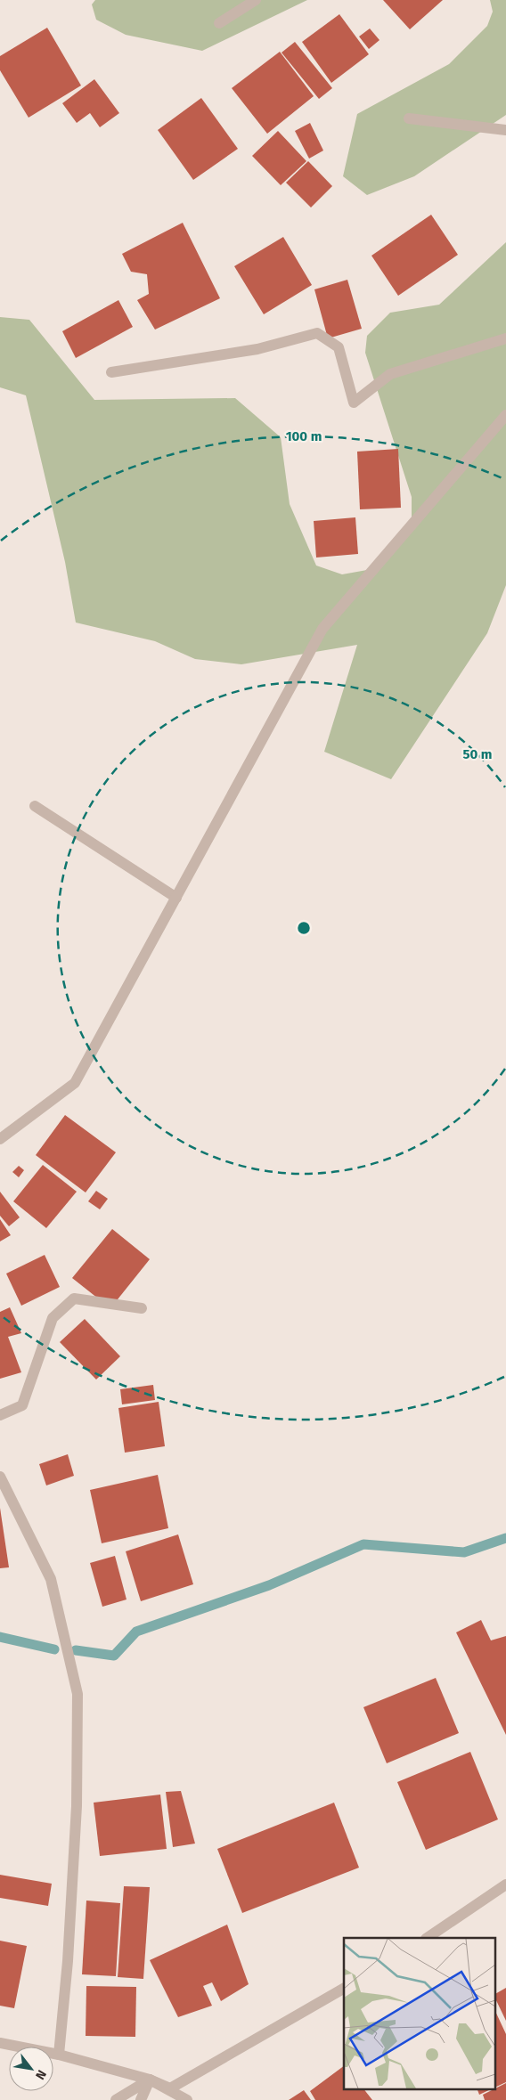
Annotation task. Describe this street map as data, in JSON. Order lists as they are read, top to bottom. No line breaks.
{"north":"bottom right","rings":["100 m","50 m"]}
